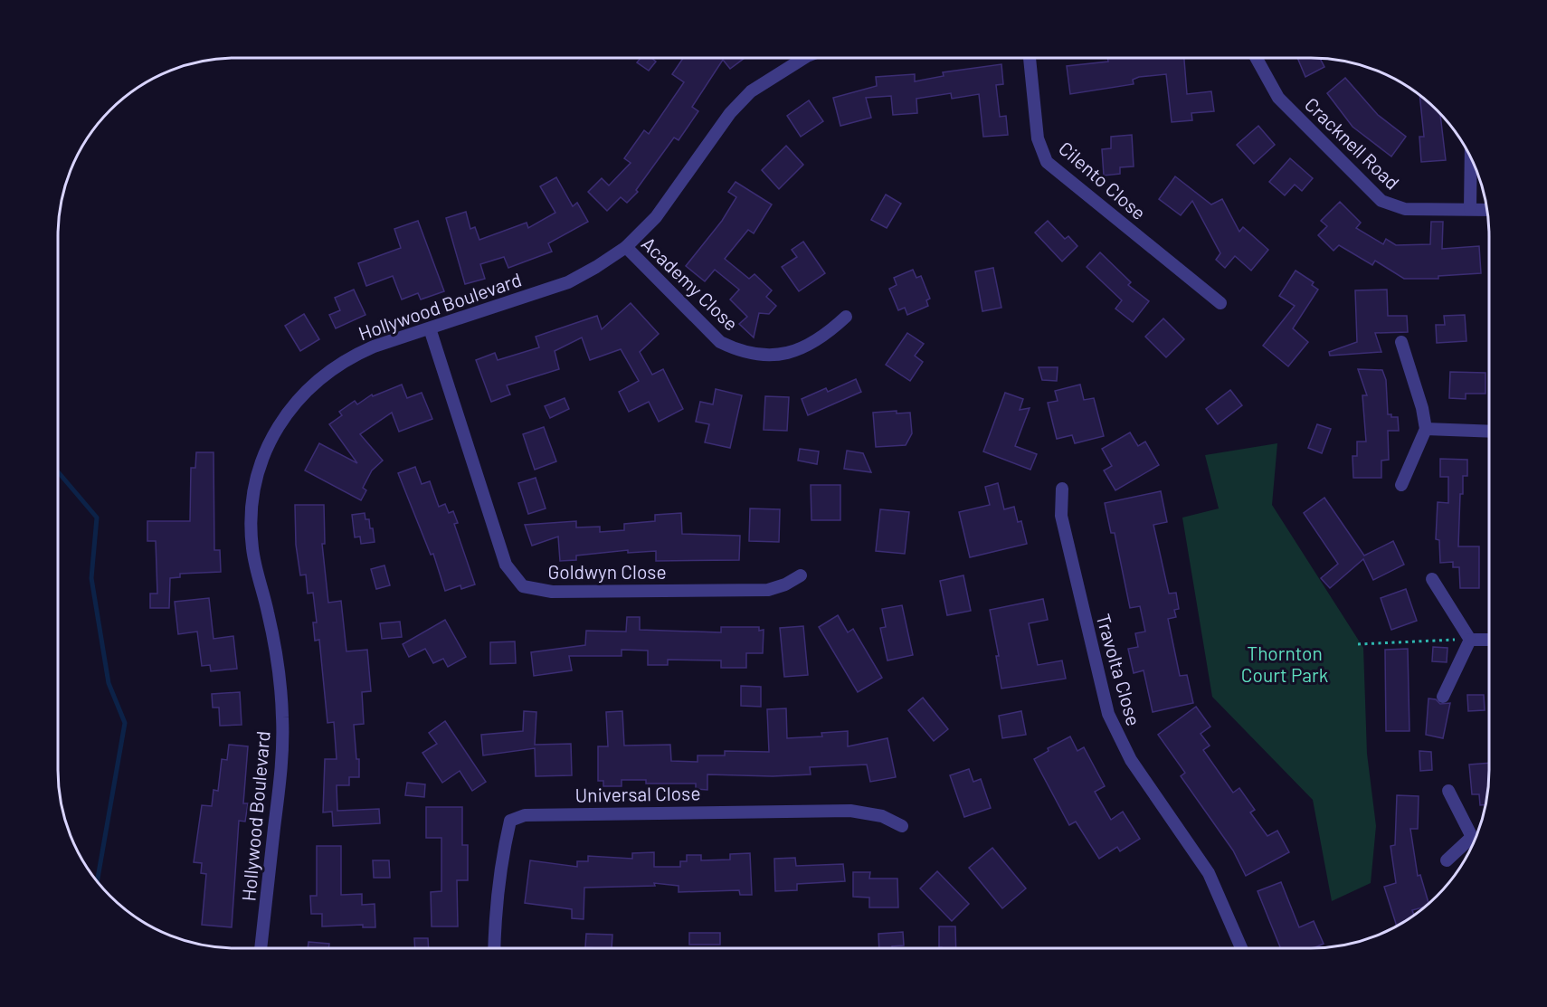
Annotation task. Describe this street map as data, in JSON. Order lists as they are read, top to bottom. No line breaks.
{"streets":{"street":["Cracknell Road","Cilento Close","Academy Close","Hollywood Boulevard","Goldwyn Close","Travolta Close","Universal Close"]},"crossings":[["Academy Close","Hollywood Boulevard"],["Hollywood Boulevard","Goldwyn Close"]],"parks":["Thornton Court Park"]}
